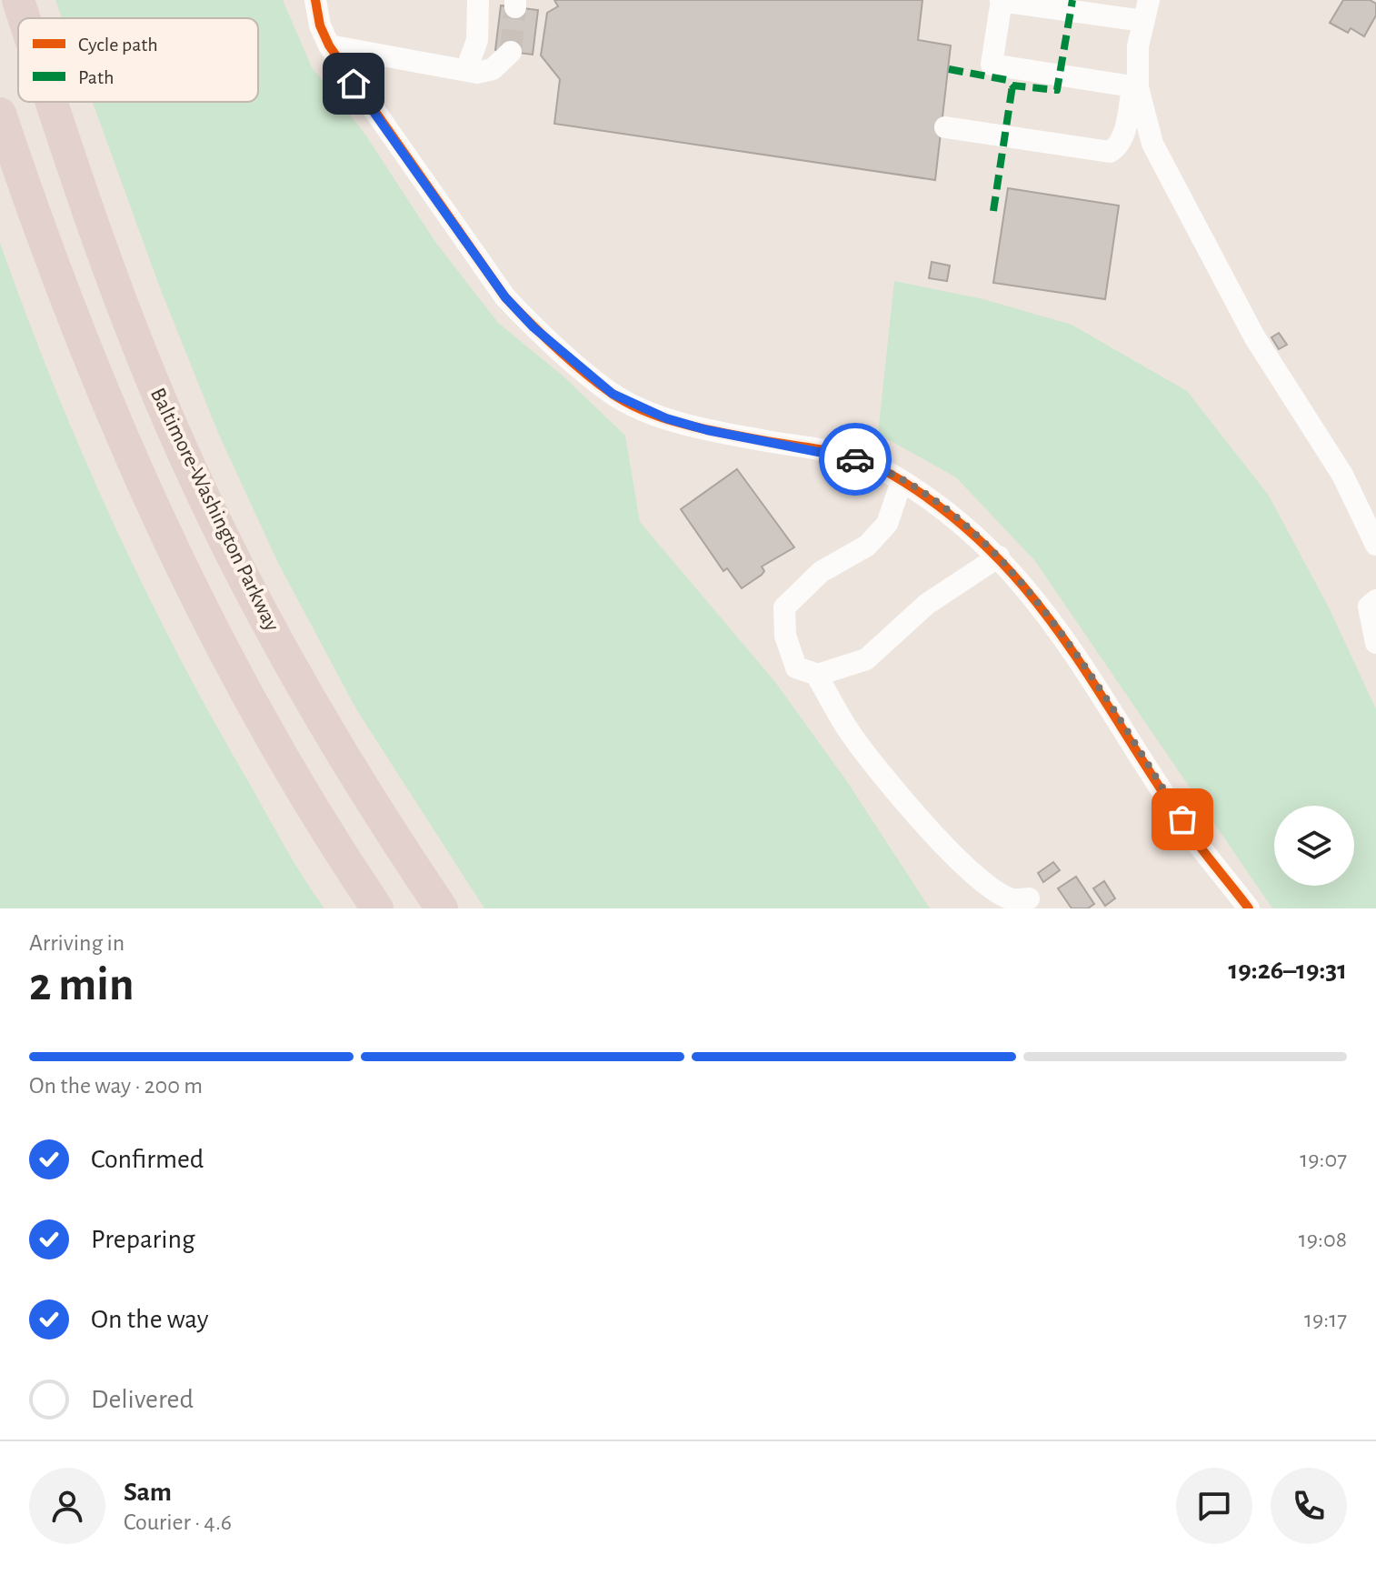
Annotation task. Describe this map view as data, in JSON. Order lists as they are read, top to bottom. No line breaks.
{"streets":{"highway":["Baltimore-Washington Parkway"]},"legend":["Cycle path","Path"],"page":{"heading":["2 min","Arriving in","19:26–19:31"],"panel":["Sam","Courier · 4.6"],"bar":"On the way · 200 m","list":[["Confirmed","19:07"],["Preparing","19:08"],["On the way","19:17"],"Delivered"]}}
